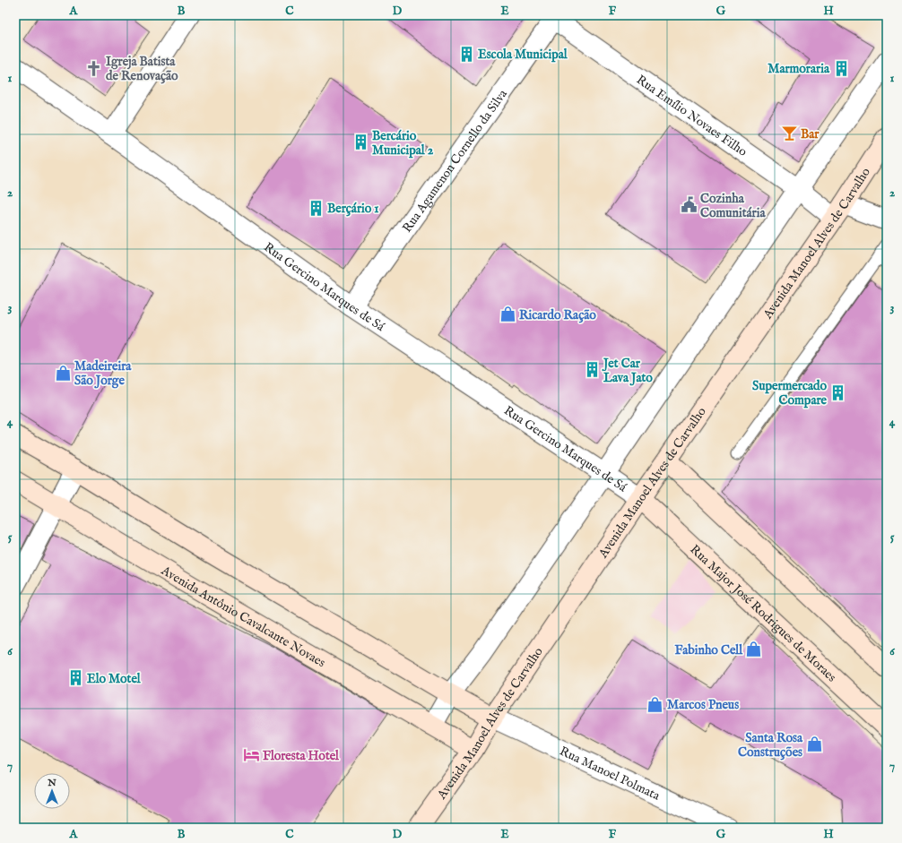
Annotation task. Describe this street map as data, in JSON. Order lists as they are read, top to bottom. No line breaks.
{"streets":{"street":["Rua Emílio Novaes Filho","Rua Agamenon Cornello da Silva","Avenida Manoel Alves de Carvalho","Rua Gercino Marques de Sá","Rua Major José Rodrigues de Moraes","Avenida Antônio Cavalcante Novaes","Rua Manoel Polmata"]},"crossings":[["Rua Emílio Novaes Filho","Rua Agamenon Cornello da Silva"],["Rua Emílio Novaes Filho","Avenida Manoel Alves de Carvalho"],["Rua Agamenon Cornello da Silva","Rua Gercino Marques de Sá"],["Avenida Manoel Alves de Carvalho","Rua Gercino Marques de Sá"],["Avenida Manoel Alves de Carvalho","Rua Major José Rodrigues de Moraes"],["Avenida Manoel Alves de Carvalho","Avenida Antônio Cavalcante Novaes"],["Avenida Manoel Alves de Carvalho","Rua Manoel Polmata"],["Rua Gercino Marques de Sá","Rua Major José Rodrigues de Moraes"]],"places":{"building":["Escola Municipal","Marmoraria","Bercário Municipal 2","Berçário 1","Jet Car Lava Jato","Supermercado Compare","Elo Motel"],"church":["Igreja Batista de Renovação"],"bar":["Bar"],"public building":["Cozinha Comunitária"],"shop":["Ricardo Ração","Madeireira São Jorge","Fabinho Cell","Marcos Pneus","Santa Rosa Construções"],"hotel":["Floresta Hotel"]},"north":"top","grid":{"columns":["A","B","C","D","E","F","G","H"],"rows":["1","2","3","4","5","6","7"]}}
